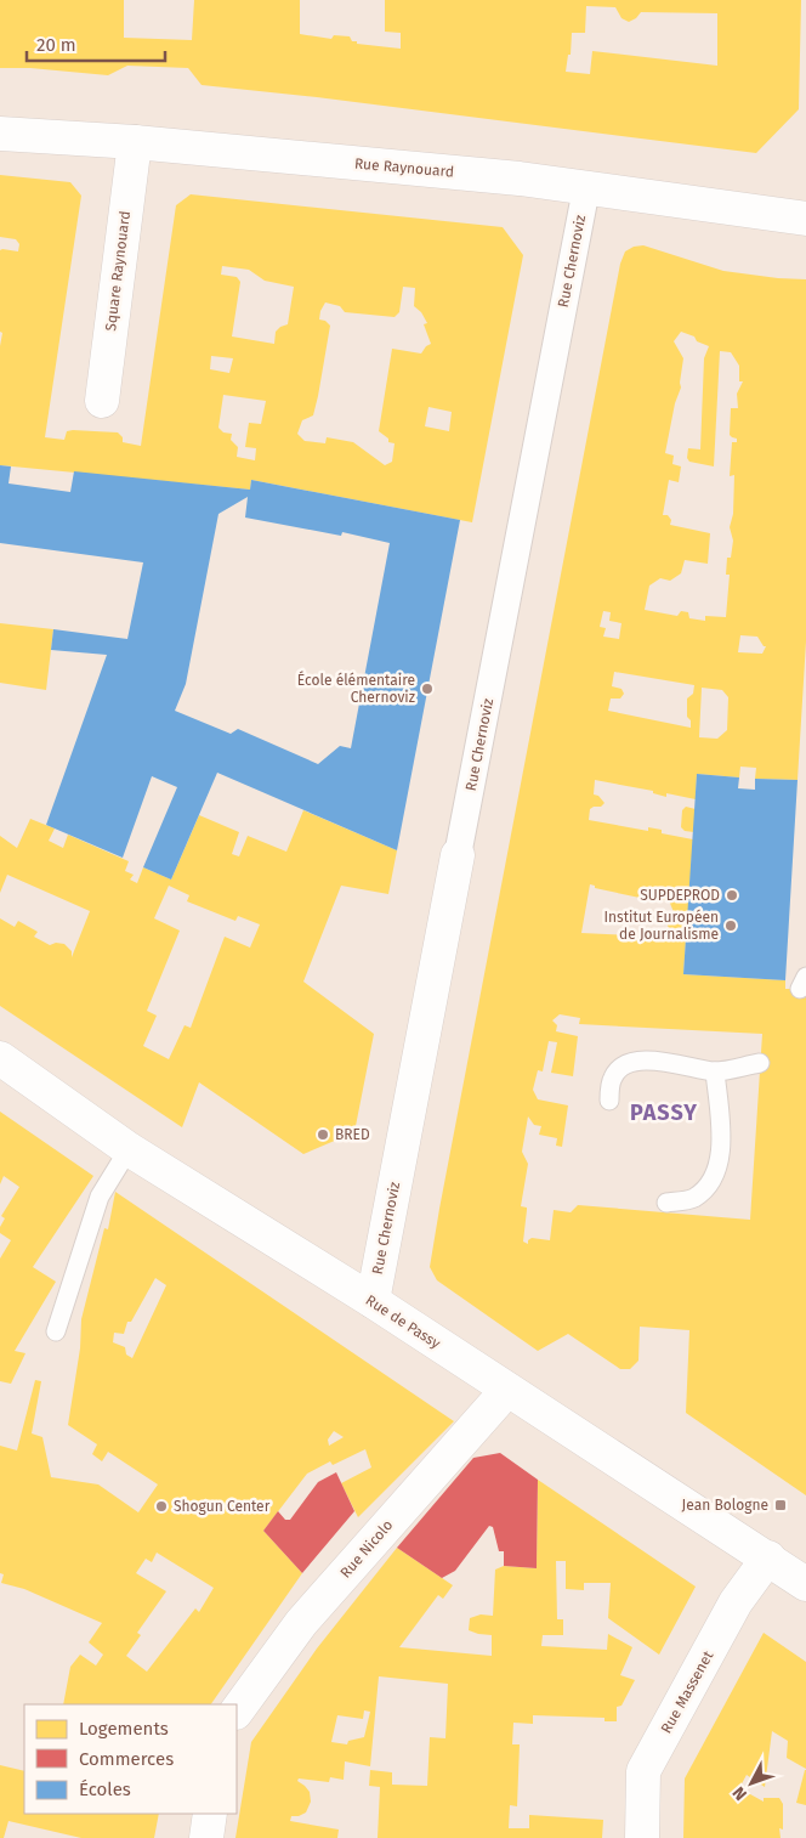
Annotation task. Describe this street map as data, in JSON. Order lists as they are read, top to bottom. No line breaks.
{"streets":{"street":["Rue Raynouard","Rue Chernoviz","Square Raynouard","Rue de Passy","Rue Nicolo","Rue Massenet"]},"crossings":[["Rue Raynouard","Rue Chernoviz"],["Rue Raynouard","Square Raynouard"],["Rue Chernoviz","Rue de Passy"],["Rue de Passy","Rue Nicolo"],["Rue de Passy","Rue Massenet"]],"districts":["PASSY"],"places":{"other":["École élémentaire Chernoviz","SUPDEPROD","Institut Européen de Journalisme","BRED","Shogun Center"],"transit":["Jean Bologne"]},"legend":["Logements","Commerces","Écoles"],"scale_bar":"20 m","north":"bottom left"}
